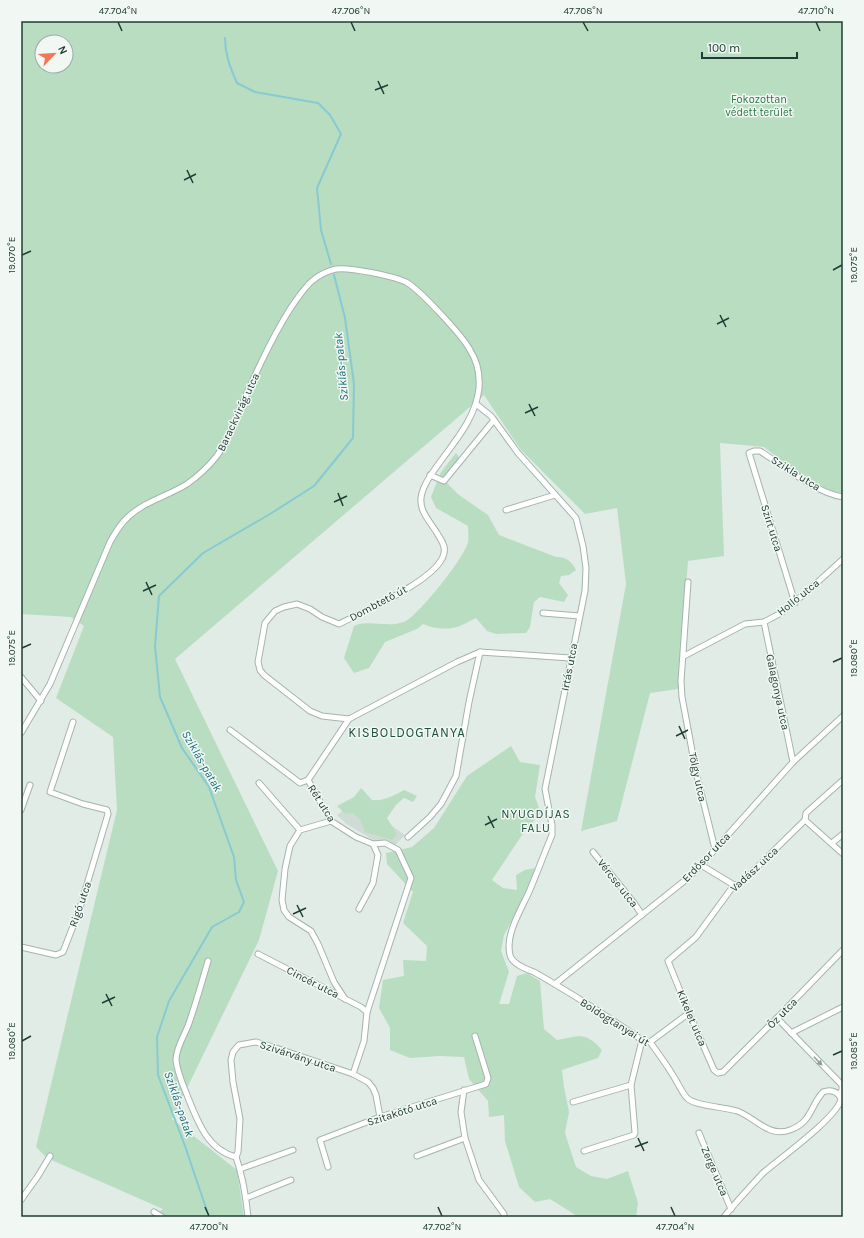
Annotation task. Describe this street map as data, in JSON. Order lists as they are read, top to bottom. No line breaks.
{"streets":{"street":["Barackvirág utca","Szikla utca","Szirt utca","Holló utca","Dombtető út","Irtás utca","Galagonya utca","Tölgy utca","Rét utca","Erdősor utca","Vadász utca","Vércse utca","Rigó utca","Cincér utca","Őz utca","Kikelet utca","Boldogtanyai út","Szivárvány utca","Szitakötő utca","Zerge utca"]},"crossings":[["Barackvirág utca","Dombtető út"],["Barackvirág utca","Irtás utca"],["Szikla utca","Szirt utca"],["Szirt utca","Holló utca"],["Holló utca","Galagonya utca"],["Holló utca","Tölgy utca"],["Dombtető út","Irtás utca"],["Irtás utca","Boldogtanyai út"],["Galagonya utca","Erdősor utca"],["Tölgy utca","Erdősor utca"],["Rét utca","Cincér utca"],["Erdősor utca","Vércse utca"],["Erdősor utca","Boldogtanyai út"],["Vadász utca","Kikelet utca"],["Őz utca","Kikelet utca"]],"districts":["KISBOLDOGTANYA","NYUGDÍJAS FALU"],"water":["Sziklás-patak"],"parks":["Fokozottan védett terület"],"scale_bar":"100 m","north":"top right","coordinates":["47.704°N","47.706°N","47.708°N","47.710°N","19.070°E","19.075°E","19.080°E","19.085°E","47.700°N","47.702°N"]}
